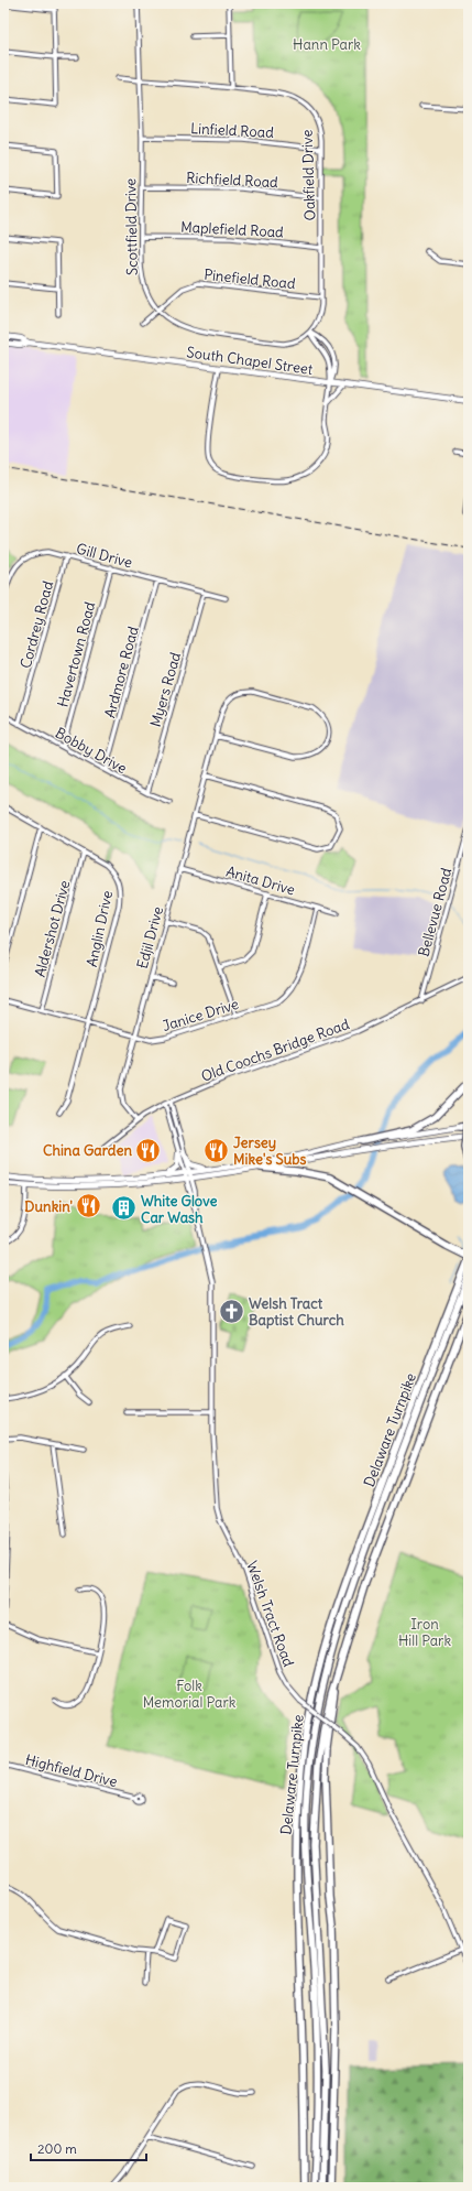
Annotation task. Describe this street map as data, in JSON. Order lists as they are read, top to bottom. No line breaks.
{"streets":{"highway":["Delaware Turnpike"],"main road":["South Chapel Street"],"street":["Linfield Road","Oakfield Drive","Richfield Road","Scottfield Drive","Maplefield Road","Pinefield Road","Gill Drive","Cordrey Road","Havertown Road","Ardmore Road","Myers Road","Bobby Drive","Anita Drive","Bellevue Road","Aldershot Drive","Anglin Drive","Edjil Drive","Janice Drive","Old Coochs Bridge Road","Welsh Tract Road","Highfield Drive"]},"crossings":[["Linfield Road","Oakfield Drive"],["Linfield Road","Scottfield Drive"],["Oakfield Drive","Richfield Road"],["Oakfield Drive","Scottfield Drive"],["Oakfield Drive","Maplefield Road"],["Oakfield Drive","Pinefield Road"],["Richfield Road","Scottfield Drive"],["Scottfield Drive","Maplefield Road"],["Scottfield Drive","Pinefield Road"],["Gill Drive","Cordrey Road"],["Gill Drive","Havertown Road"],["Gill Drive","Ardmore Road"],["Gill Drive","Myers Road"],["Cordrey Road","Bobby Drive"],["Havertown Road","Bobby Drive"],["Ardmore Road","Bobby Drive"],["Myers Road","Bobby Drive"],["Anita Drive","Edjil Drive"],["Anita Drive","Janice Drive"],["Bellevue Road","Old Coochs Bridge Road"],["Aldershot Drive","Anglin Drive"],["Aldershot Drive","Janice Drive"],["Anglin Drive","Janice Drive"],["Edjil Drive","Janice Drive"],["Edjil Drive","Old Coochs Bridge Road"],["Old Coochs Bridge Road","Welsh Tract Road"]],"parks":["Hann Park","Iron Hill Park","Folk Memorial Park"],"places":{"restaurant":["China Garden","Jersey Mike's Subs","Dunkin'"],"building":["White Glove Car Wash"],"church":["Welsh Tract Baptist Church"]},"scale_bar":"200 m"}
